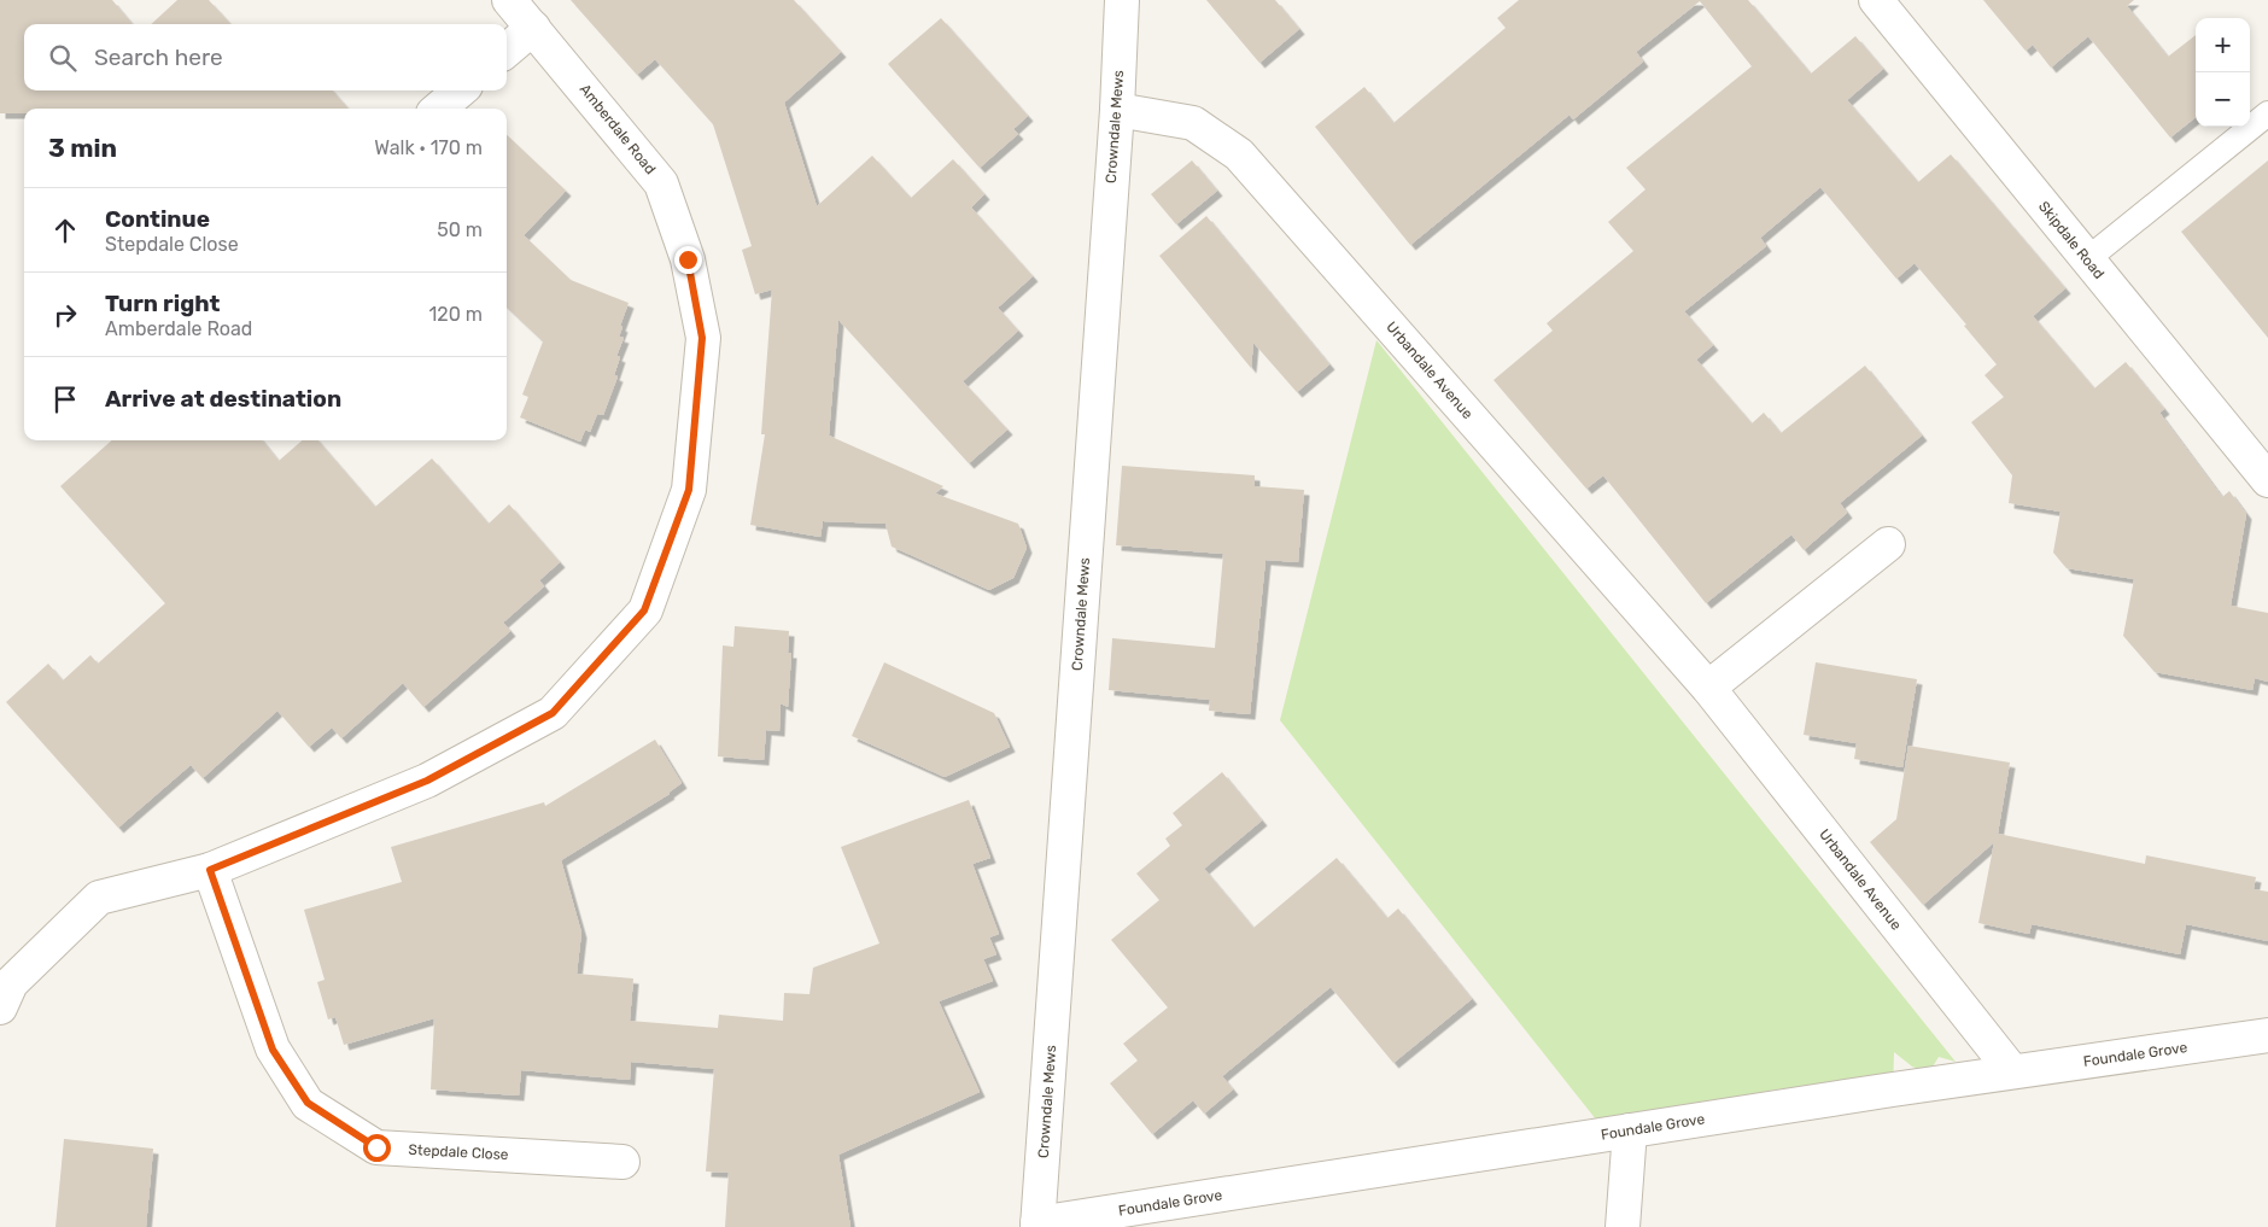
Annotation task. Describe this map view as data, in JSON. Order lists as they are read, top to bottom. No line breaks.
{"streets":{"street":["Crowndale Mews","Amberdale Road","Skipdale Road","Urbandale Avenue","Foundale Grove","Stepdale Close"]},"crossings":[["Crowndale Mews","Urbandale Avenue"],["Crowndale Mews","Foundale Grove"],["Amberdale Road","Stepdale Close"],["Urbandale Avenue","Foundale Grove"]],"page":{"map_buttons":["+","−"],"search":"Search here","heading":["3 min","Walk · 170 m"],"list":[["Continue","Stepdale Close","50 m"],["Turn right","Amberdale Road","120 m"],"Arrive at destination"]}}
